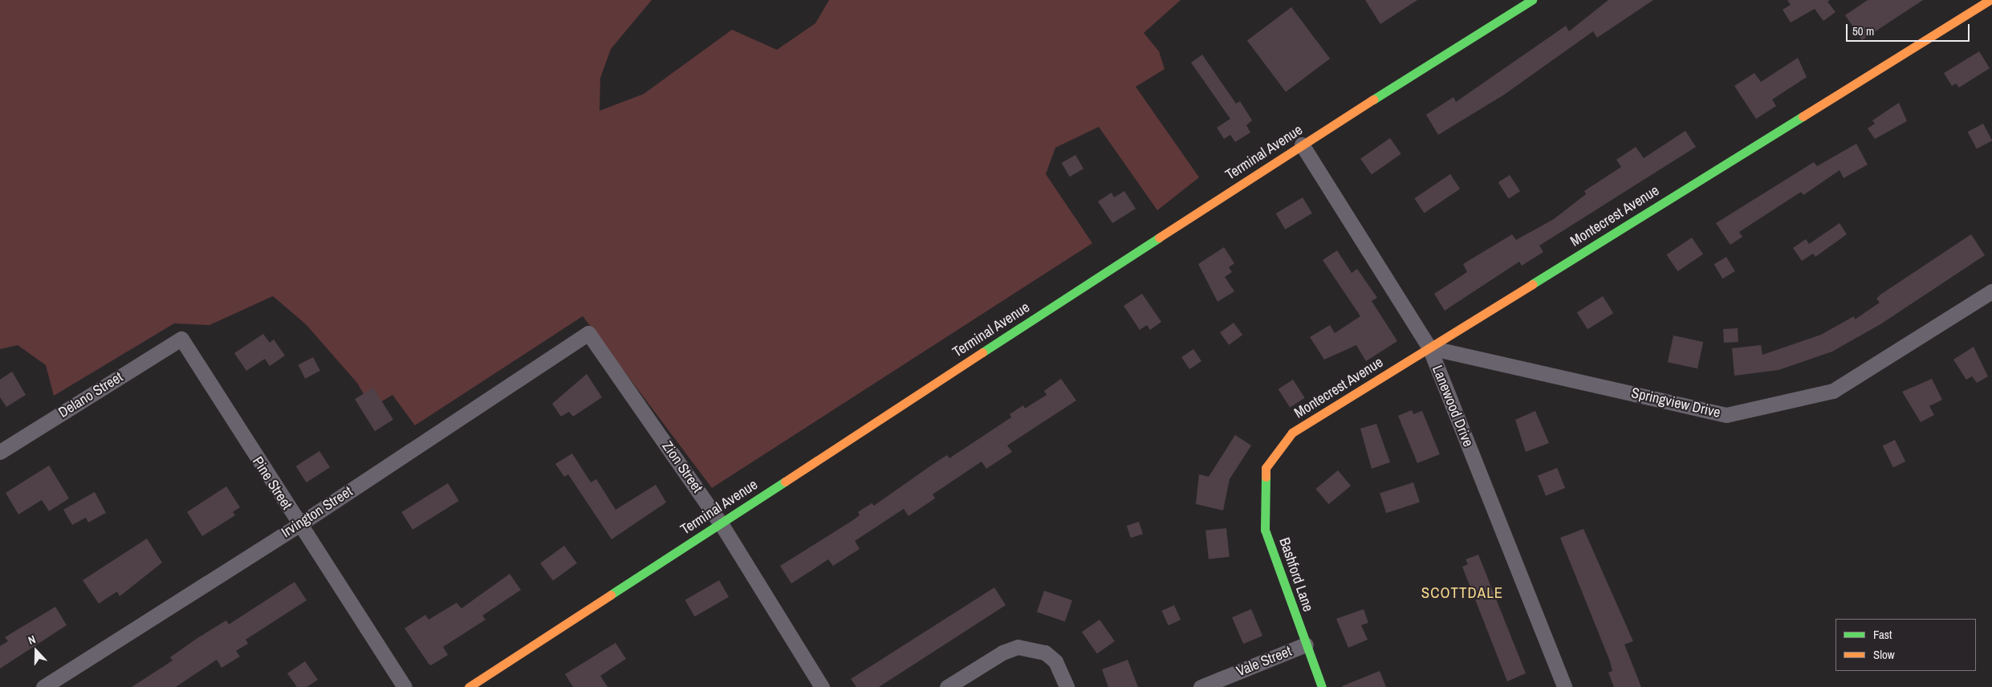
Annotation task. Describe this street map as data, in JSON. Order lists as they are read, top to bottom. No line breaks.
{"streets":{"street":["Terminal Avenue","Montecrest Avenue","Delano Street","Springview Drive","Lanewood Drive","Zion Street","Pine Street","Irvington Street","Bashford Lane","Vale Street"]},"crossings":[["Terminal Avenue","Lanewood Drive"],["Terminal Avenue","Zion Street"],["Montecrest Avenue","Springview Drive"],["Montecrest Avenue","Lanewood Drive"],["Montecrest Avenue","Bashford Lane"],["Delano Street","Pine Street"],["Springview Drive","Lanewood Drive"],["Zion Street","Irvington Street"],["Pine Street","Irvington Street"],["Bashford Lane","Vale Street"]],"districts":["SCOTTDALE"],"legend":["Fast","Slow"],"scale_bar":"50 m","north":"top"}
